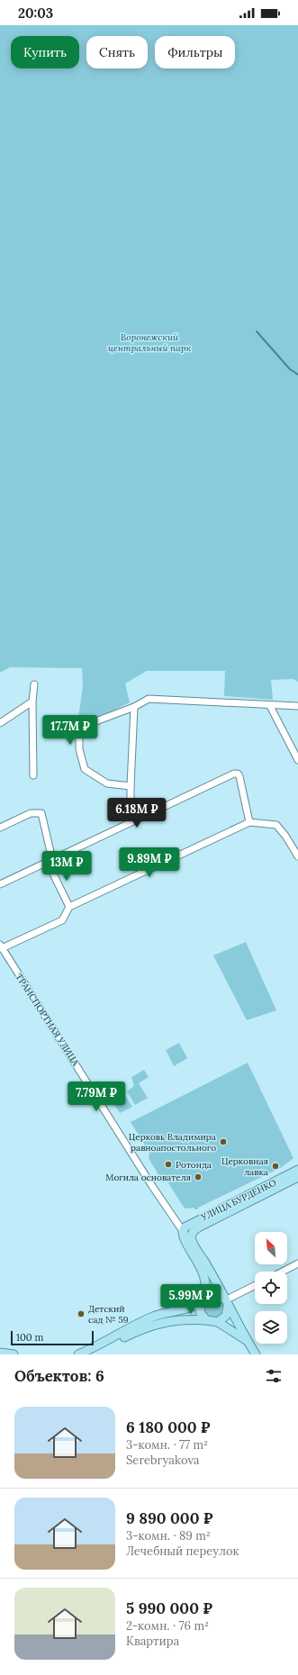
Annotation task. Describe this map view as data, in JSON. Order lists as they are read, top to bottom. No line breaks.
{"streets":{"main road":["УЛИЦА БУРДЕНКО"],"street":["ТРАНСПОРТНАЯ УЛИЦА"]},"crossings":[["ТРАНСПОРТНАЯ УЛИЦА","УЛИЦА БУРДЕНКО"]],"parks":["Воронежский центральный парк"],"places":["Церковь Владимира равноапостольного","Ротонда","Церковная лавка","Могила основателя","Детский сад № 59"],"scale_bar":"100 m","north":"top left","page":{"status":"20:03","chip":["Купить","Снять","Фильтры"],"price":["17.7M ₽","6.18M ₽","9.89M ₽","13M ₽","7.79M ₽","5.99M ₽"],"scale":"100 m","heading":"Объектов: 6","list":[{"name":"6 180 000 ₽","note":"3-комн. · 77 m² · Serebryakova"},{"name":"9 890 000 ₽","note":"3-комн. · 89 m² · Лечебный переулок"},{"name":"5 990 000 ₽","note":"2-комн. · 76 m² · Квартира"}]}}
